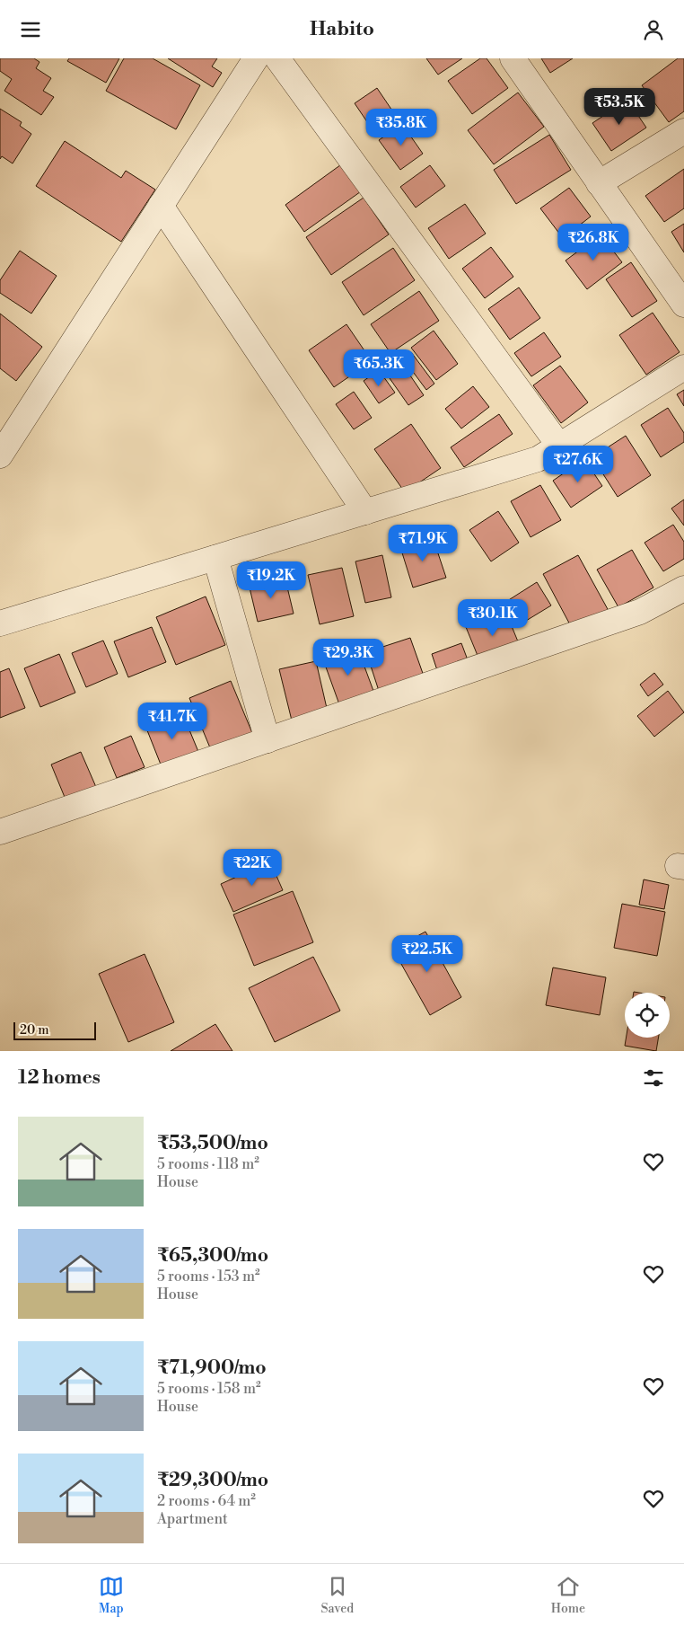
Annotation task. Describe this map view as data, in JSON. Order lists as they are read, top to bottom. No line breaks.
{"scale_bar":"20 m","page":{"header":"Habito","price":["₹53.5K","₹35.8K","₹26.8K","₹65.3K","₹27.6K","₹71.9K","₹19.2K","₹30.1K","₹29.3K","₹41.7K","₹22K","₹22.5K"],"scale":"20 m","heading":"12 homes","list":[{"name":"₹53,500/mo","note":"5 rooms · 118 m² · House"},{"name":"₹65,300/mo","note":"5 rooms · 153 m² · House"},{"name":"₹71,900/mo","note":"5 rooms · 158 m² · House"},{"name":"₹29,300/mo","note":"2 rooms · 64 m² · Apartment"}],"tabs":["Map","Saved","Home"]}}
